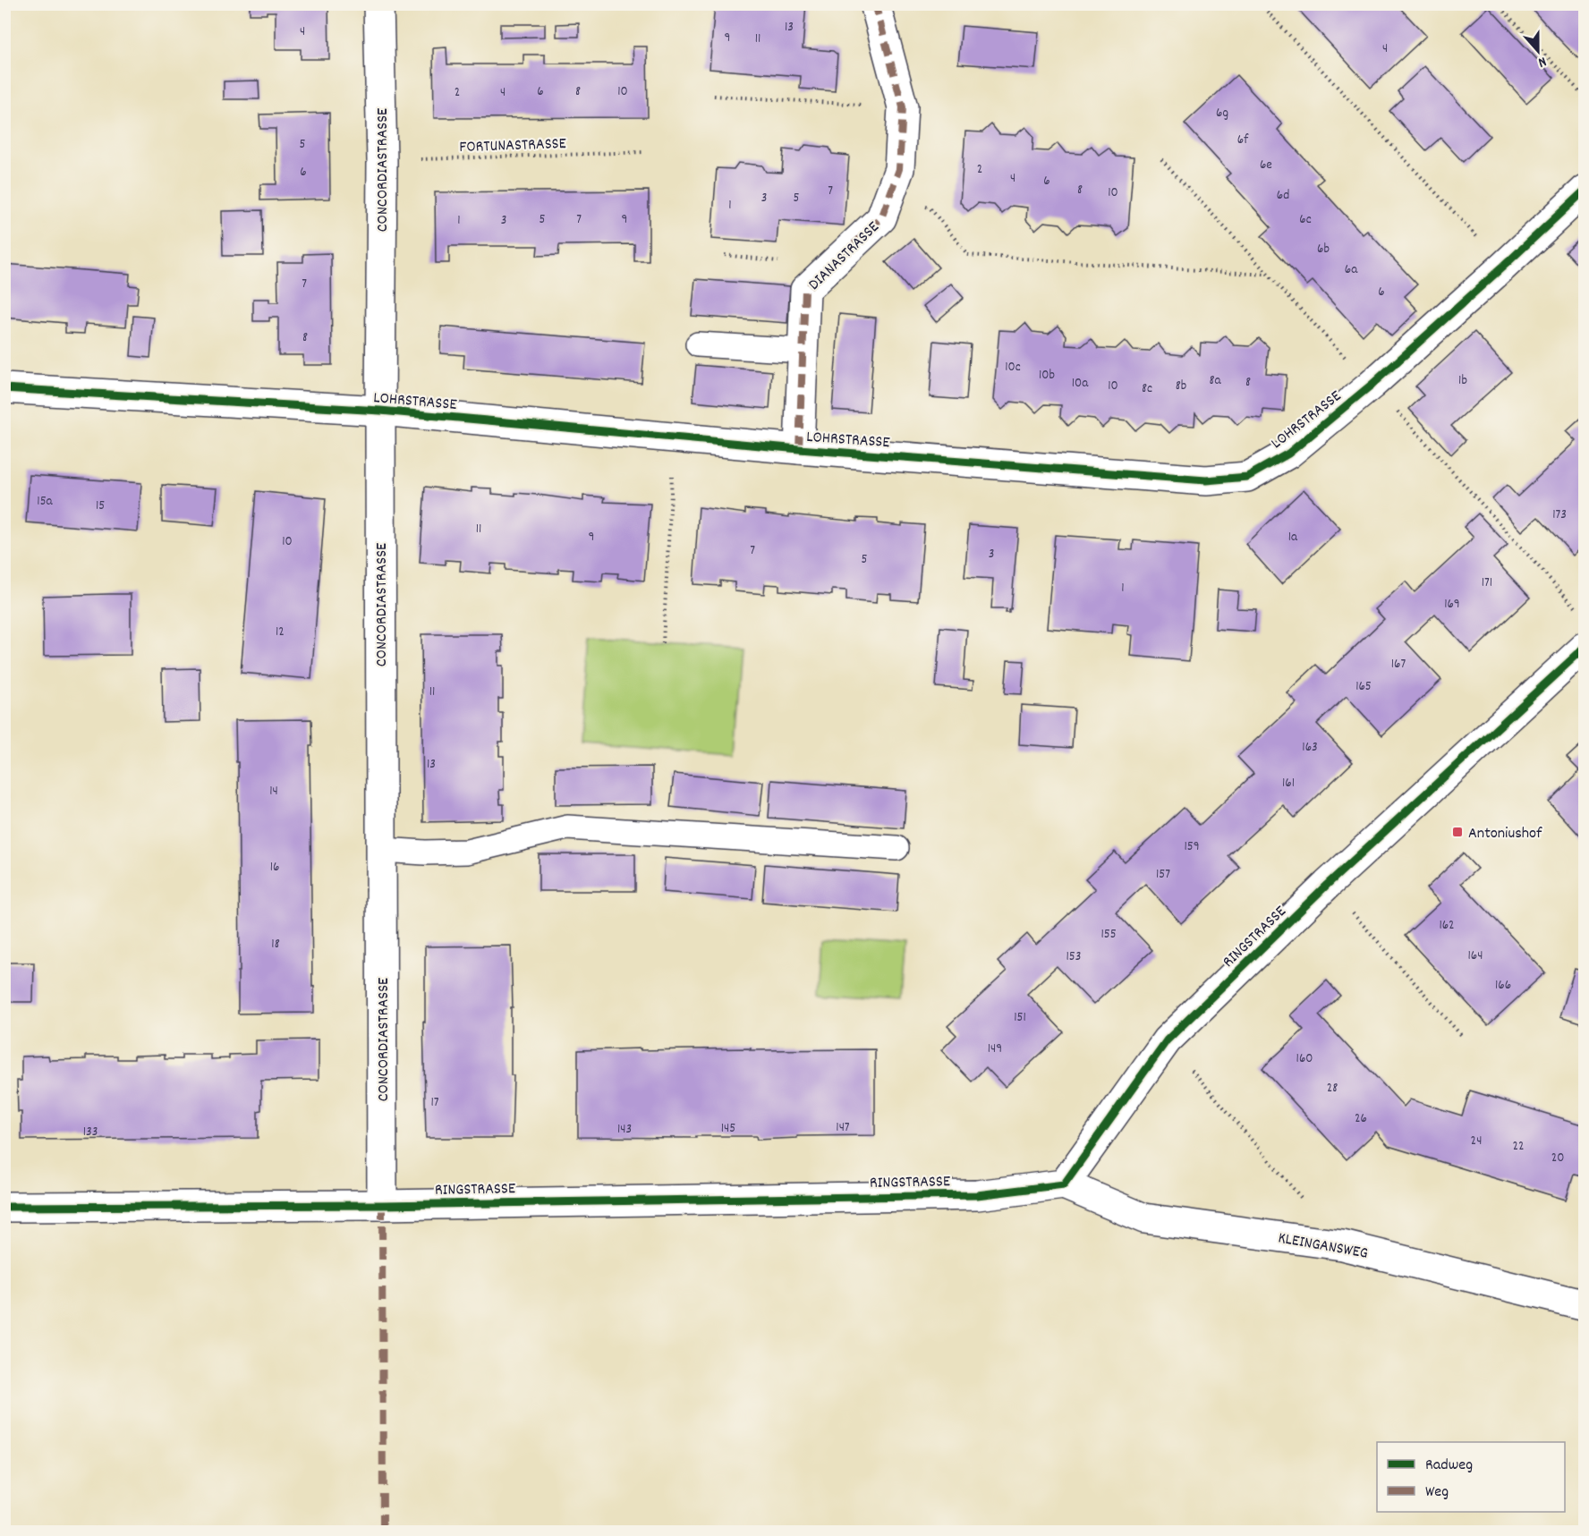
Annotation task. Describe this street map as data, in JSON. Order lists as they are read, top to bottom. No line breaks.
{"streets":{"street":["CONCORDIASTRASSE","DIANASTRASSE","LOHRSTRASSE","RINGSTRASSE","KLEINGANSWEG"],"path":["FORTUNASTRASSE"]},"crossings":[["FORTUNASTRASSE","CONCORDIASTRASSE"],["CONCORDIASTRASSE","LOHRSTRASSE"],["CONCORDIASTRASSE","RINGSTRASSE"],["DIANASTRASSE","LOHRSTRASSE"],["RINGSTRASSE","KLEINGANSWEG"]],"places":{"transit":["Antoniushof"]},"house_numbers":["13","4","9","11","4","6","8","10","2","4","6g","6f","5","6e","2","6","4","6","8","7","10","6d","3","5","1","5","7","9","6c","1","3","6b","6a","7","6","8","10c","10b","8a","1b","8","10a","10","8b","8c","15a","15","173","11","9","1a","10","7","3","5","171","1","169","12","167","165","11","163","13","161","14","159","16","157","162","155","18","164","153","166","151","149","160","28","17","26","147","145","143","133","24","22","20"],"legend":["Radweg","Weg"],"north":"bottom"}
